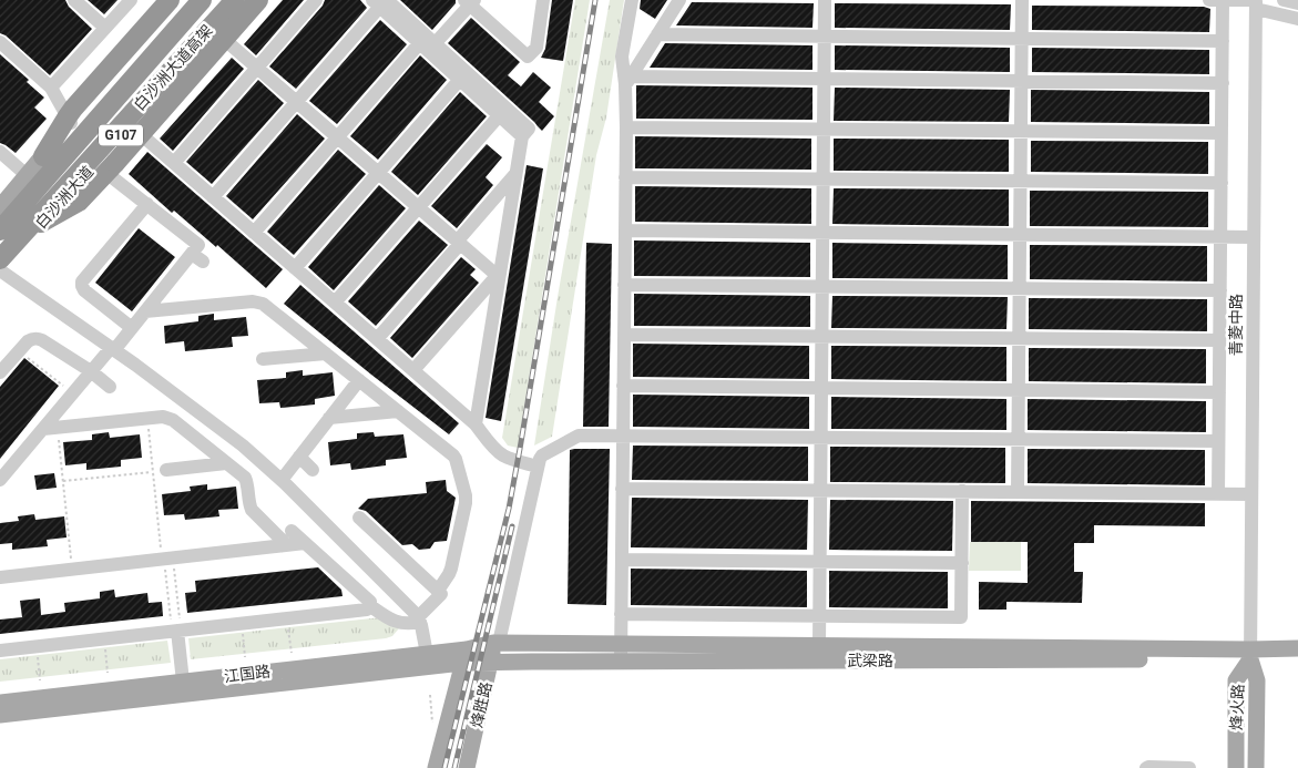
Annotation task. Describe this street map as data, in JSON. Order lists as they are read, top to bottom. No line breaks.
{"streets":{"highway":["白沙洲大道高架"],"main road":["G107","白沙洲大道","武梁路","江国路","烽胜路","烽火路"],"street":["青菱中路"]},"crossings":[["青菱中路","武梁路"],["青菱中路","烽火路"],["武梁路","江国路"],["武梁路","烽胜路"],["武梁路","烽火路"],["江国路","烽胜路"]]}
